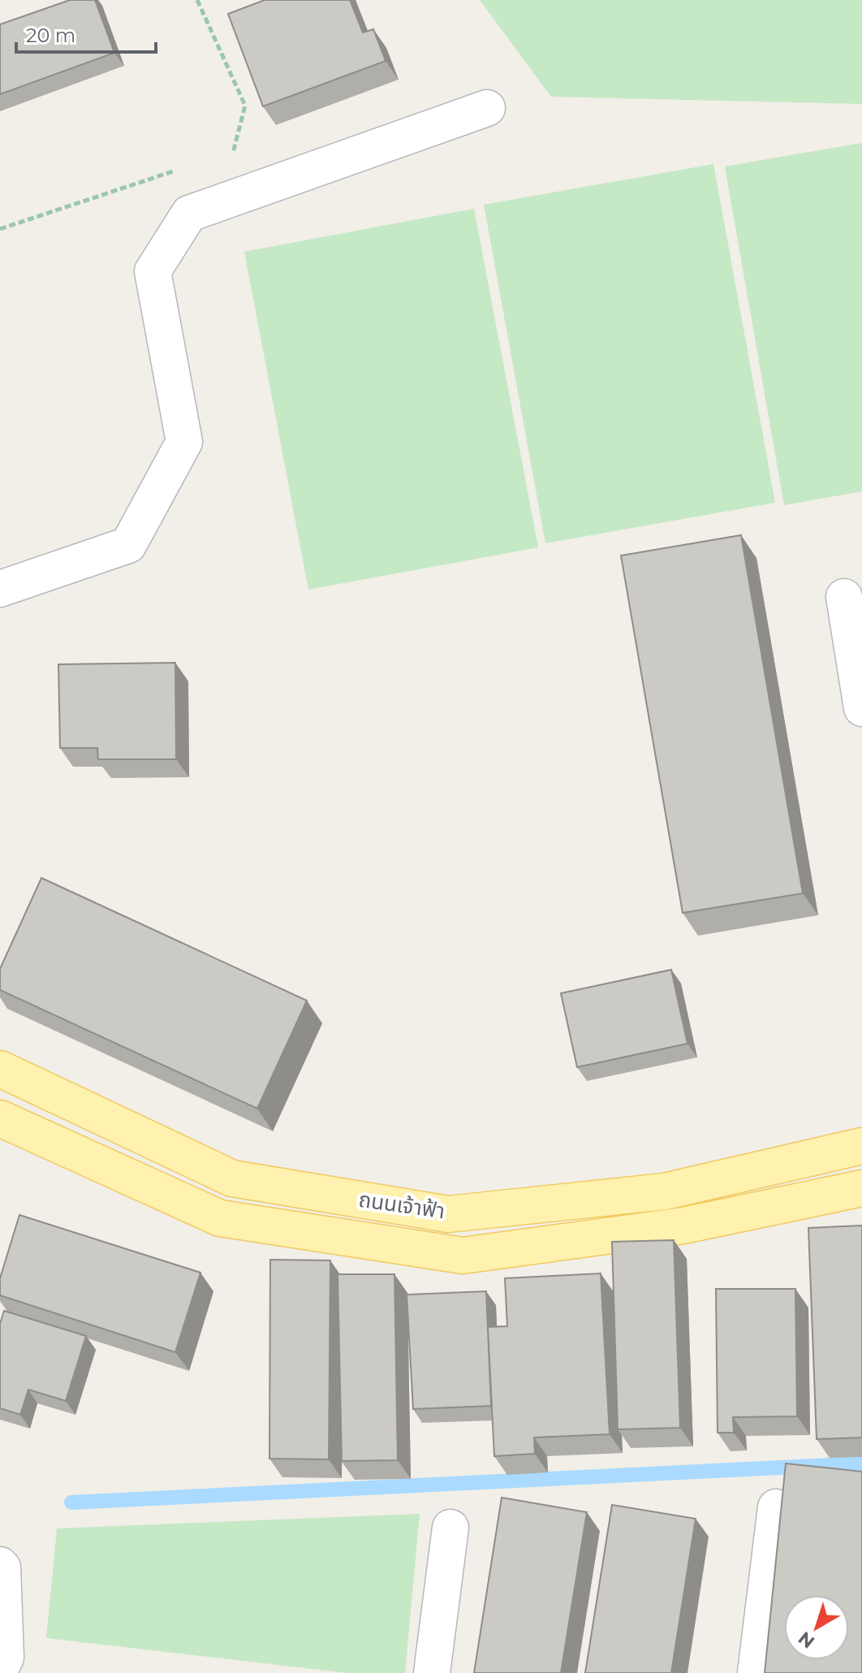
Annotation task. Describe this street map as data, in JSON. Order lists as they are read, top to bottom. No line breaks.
{"streets":{"main road":["ถนนเจ้าฟ้า"]},"scale_bar":"20 m","north":"bottom left"}
